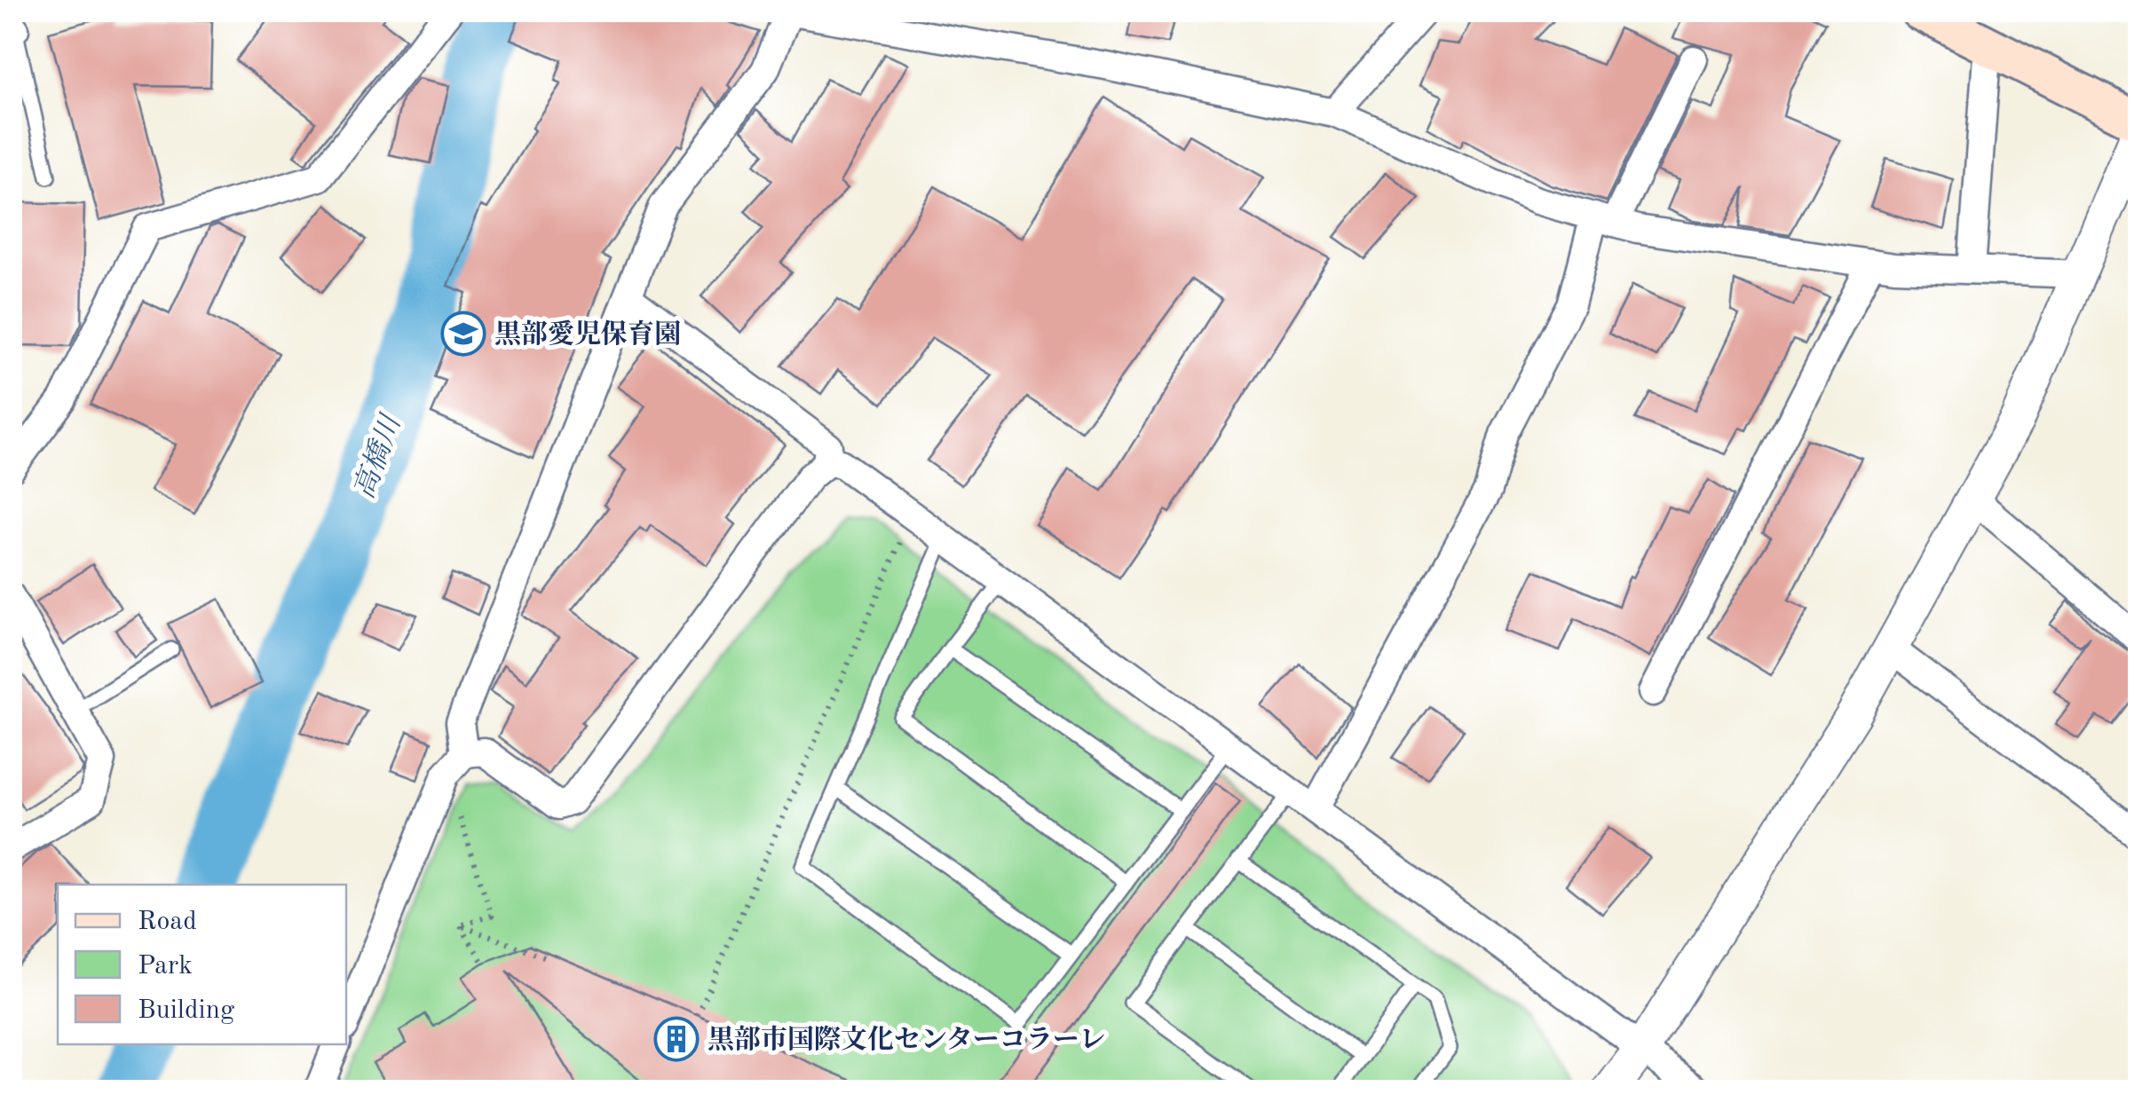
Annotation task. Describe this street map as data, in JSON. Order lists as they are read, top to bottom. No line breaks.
{"water":["高橋川"],"places":{"school or university":["黒部愛児保育園"],"building":["黒部市国際文化センターコラーレ"]},"legend":["Road","Park","Building"]}
